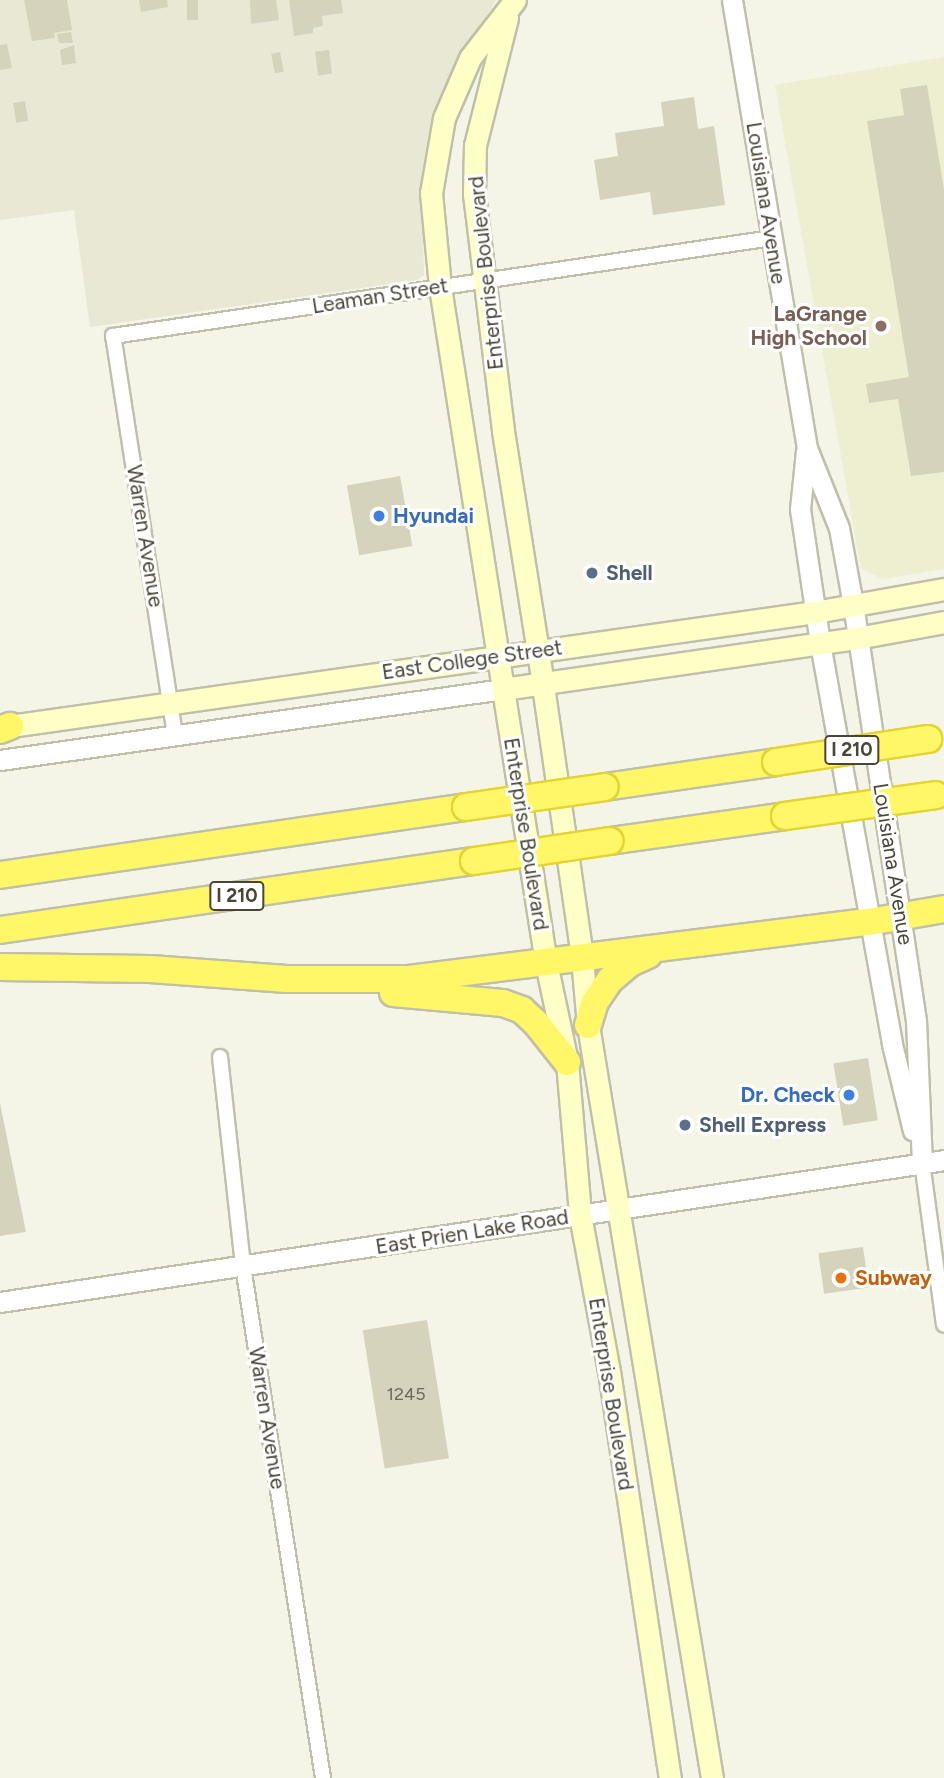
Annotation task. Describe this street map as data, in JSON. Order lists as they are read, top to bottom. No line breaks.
{"streets":{"highway":["I 210"],"main road":["Enterprise Boulevard","East College Street"],"street":["Louisiana Avenue","Leaman Street","Warren Avenue","East Prien Lake Road"]},"crossings":[["Louisiana Avenue","Leaman Street"],["Louisiana Avenue","East College Street"],["Louisiana Avenue","East Prien Lake Road"],["Enterprise Boulevard","Leaman Street"],["Enterprise Boulevard","East College Street"],["Enterprise Boulevard","East Prien Lake Road"],["Leaman Street","Warren Avenue"],["Warren Avenue","East College Street"],["Warren Avenue","East Prien Lake Road"]],"places":["LaGrange High School","Hyundai","Shell","Dr. Check","Shell Express","Subway"],"house_numbers":["1245"]}
